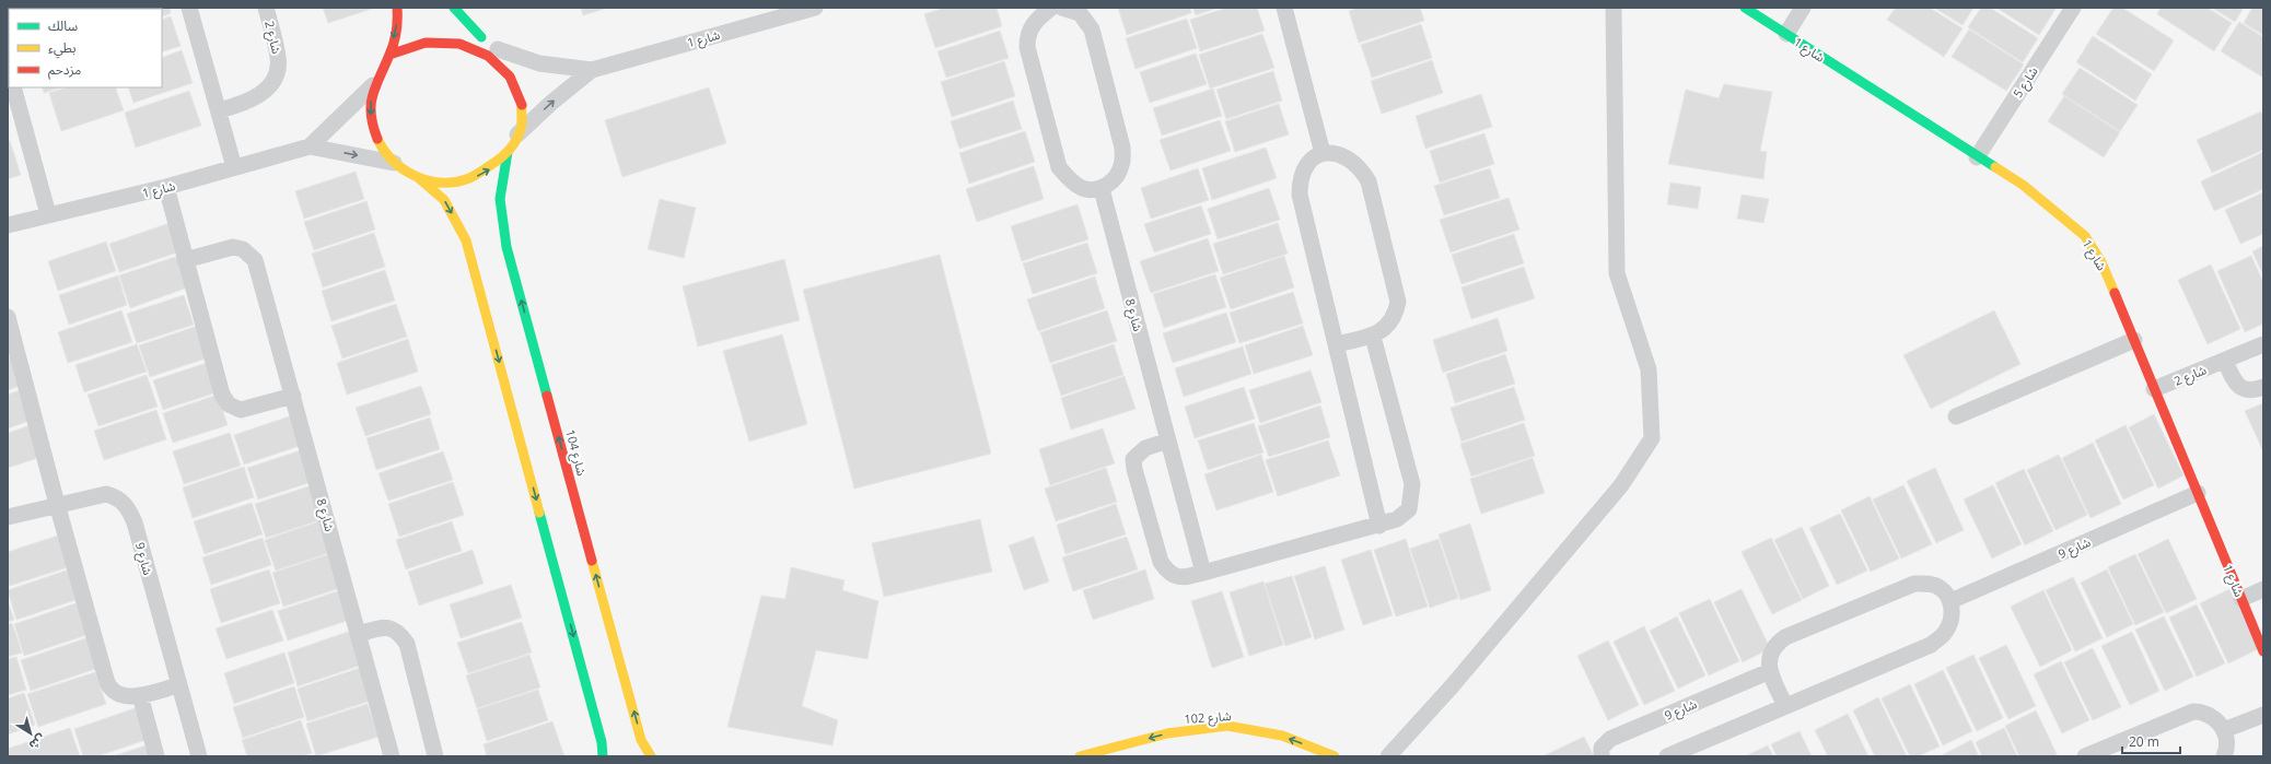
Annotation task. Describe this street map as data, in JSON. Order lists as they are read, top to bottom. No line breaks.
{"streets":{"street":["شارع 2","شارع 1","شارع 5","شارع 8","شارع 104","شارع 9","شارع 102"]},"crossings":[["شارع 2","شارع 1"],["شارع 1","شارع 5"],["شارع 1","شارع 9"]],"one_way":["شارع 102"],"legend":["سالك","بطيء","مزدحم"],"scale_bar":"20 m","north":"bottom right"}
